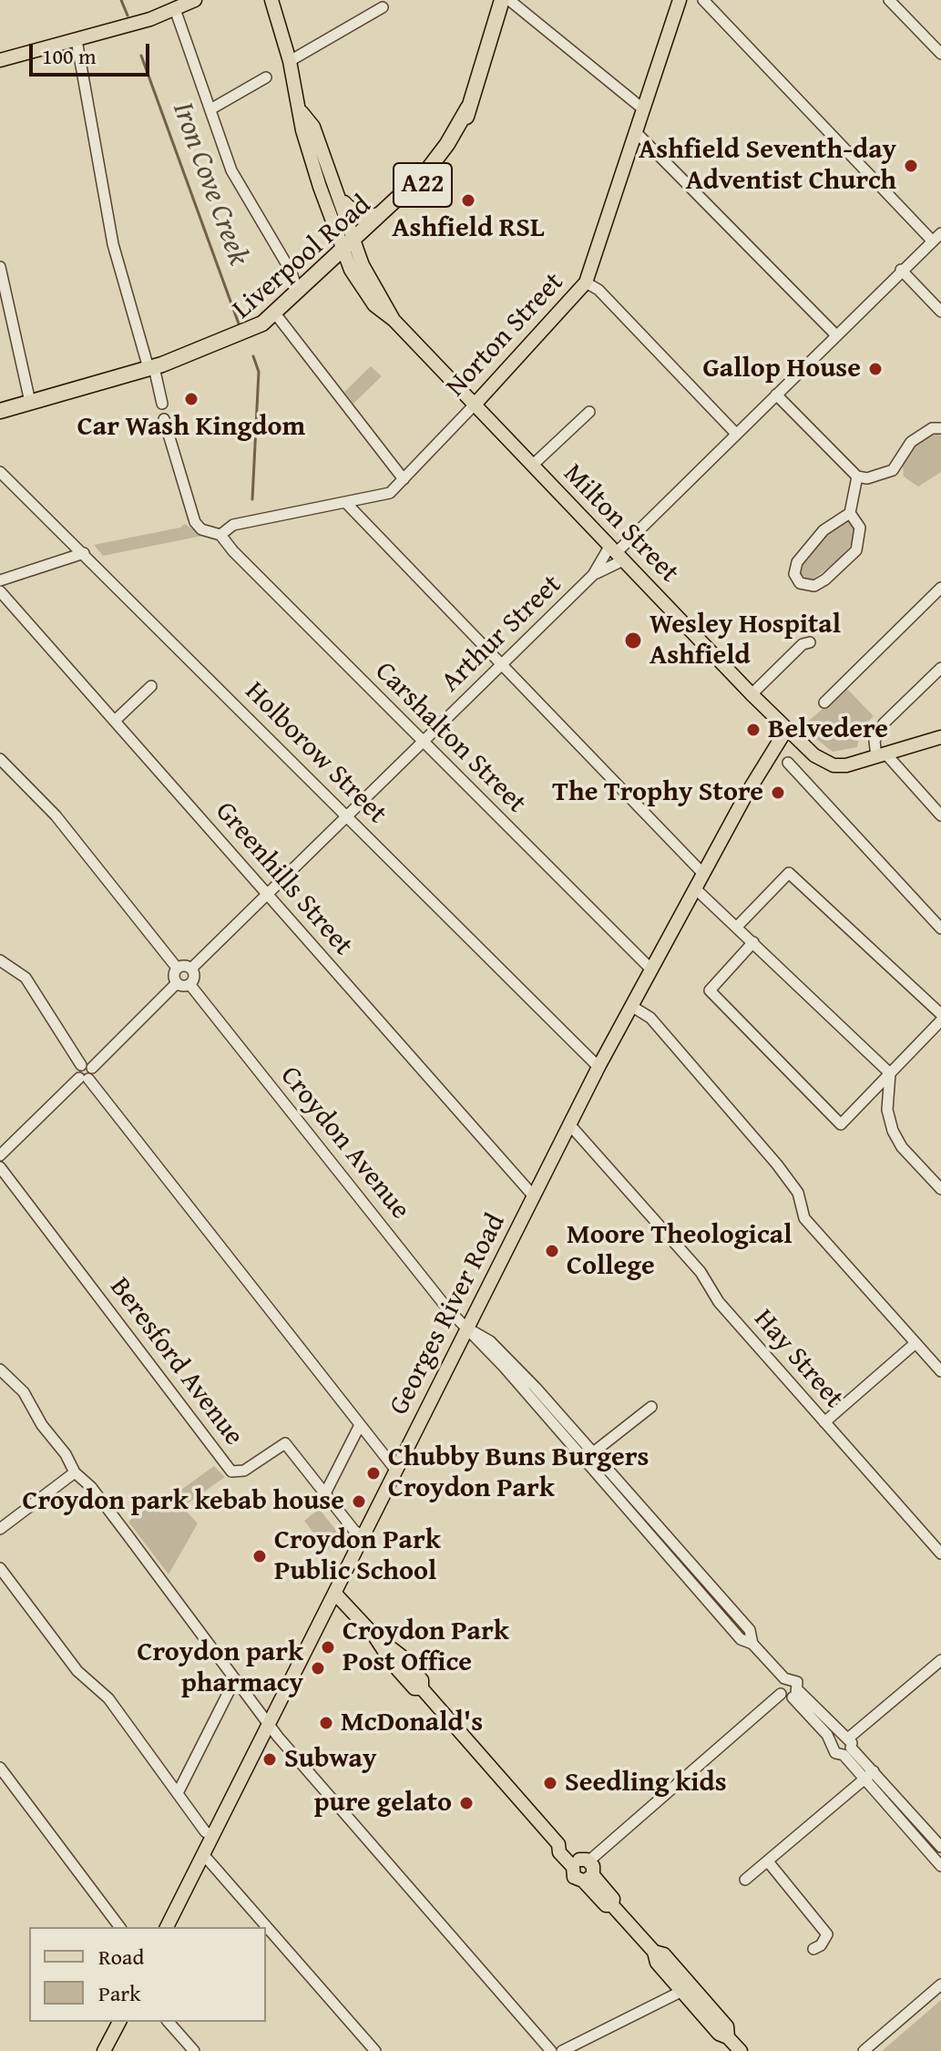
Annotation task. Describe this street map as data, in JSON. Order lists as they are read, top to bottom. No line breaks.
{"streets":{"highway":["A22","Liverpool Road"],"main road":["Norton Street","Milton Street","Georges River Road"],"street":["Arthur Street","Carshalton Street","Holborow Street","Greenhills Street","Croydon Avenue","Hay Street","Beresford Avenue"]},"crossings":[["Liverpool Road","Milton Street"],["Norton Street","Milton Street"],["Norton Street","Carshalton Street"],["Milton Street","Arthur Street"],["Milton Street","Georges River Road"],["Arthur Street","Carshalton Street"],["Arthur Street","Holborow Street"],["Arthur Street","Greenhills Street"],["Arthur Street","Croydon Avenue"],["Carshalton Street","Georges River Road"],["Holborow Street","Georges River Road"],["Greenhills Street","Georges River Road"],["Croydon Avenue","Georges River Road"],["Georges River Road","Hay Street"],["Georges River Road","Beresford Avenue"]],"water":["Iron Cove Creek"],"places":["Ashfield Seventh-day Adventist Church","Ashfield RSL","Gallop House","Car Wash Kingdom","Wesley Hospital Ashfield","Belvedere","The Trophy Store","Moore Theological College","Chubby Buns Burgers Croydon Park","Croydon park kebab house","Croydon Park Public School","Croydon Park Post Office","Croydon park pharmacy","McDonald's","Subway","Seedling kids","pure gelato"],"legend":["Road","Park"],"scale_bar":"100 m"}
